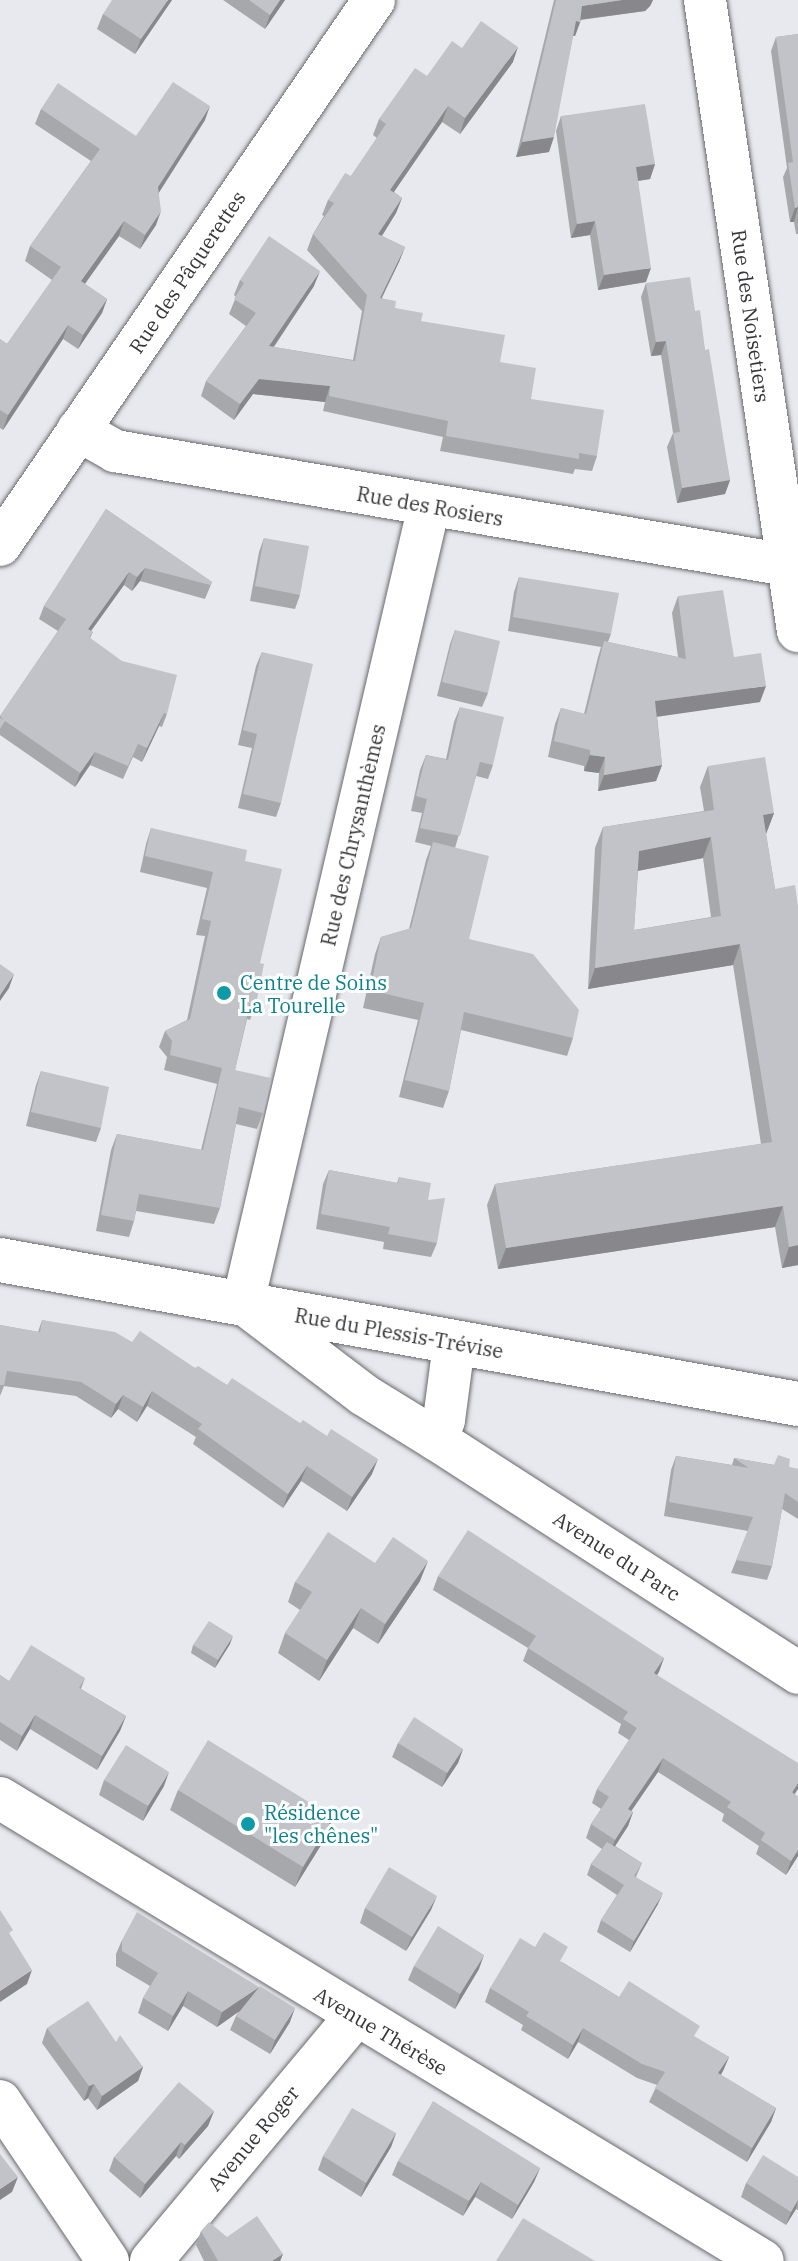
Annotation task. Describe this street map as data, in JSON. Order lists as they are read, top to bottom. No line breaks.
{"streets":{"street":["Rue des Pâquerettes","Rue des Noisetiers","Rue des Rosiers","Rue des Chrysanthèmes","Rue du Plessis-Trévise","Avenue du Parc","Avenue Thérèse","Avenue Roger"]},"crossings":[["Rue des Pâquerettes","Rue des Rosiers"],["Rue des Noisetiers","Rue des Rosiers"],["Rue des Rosiers","Rue des Chrysanthèmes"],["Rue des Chrysanthèmes","Rue du Plessis-Trévise"],["Rue des Chrysanthèmes","Avenue du Parc"],["Rue du Plessis-Trévise","Avenue du Parc"],["Avenue Thérèse","Avenue Roger"]],"places":["Centre de Soins La Tourelle","Résidence \"les chênes\""]}
